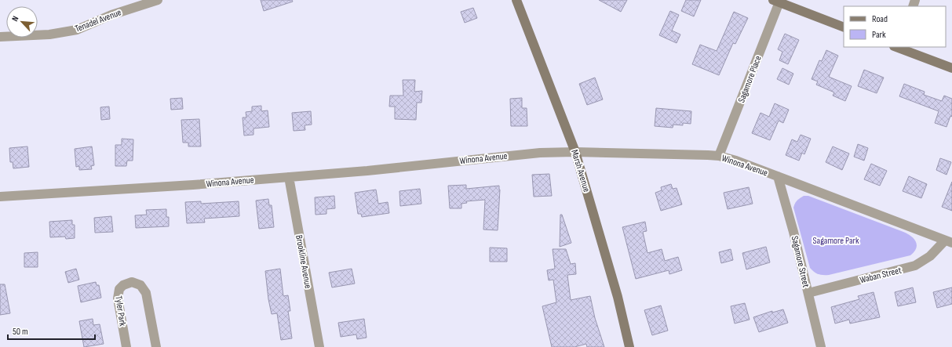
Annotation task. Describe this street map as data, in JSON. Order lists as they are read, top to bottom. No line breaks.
{"streets":{"main road":["Marsh Avenue"],"street":["Tenadel Avenue","Sagamore Place","Winona Avenue","Brookline Avenue","Sagamore Street","Waban Street","Tyler Park"]},"crossings":[["Sagamore Place","Winona Avenue"],["Winona Avenue","Marsh Avenue"],["Winona Avenue","Brookline Avenue"],["Winona Avenue","Sagamore Street"],["Winona Avenue","Waban Street"],["Sagamore Street","Waban Street"]],"parks":["Sagamore Park"],"legend":["Road","Park"],"scale_bar":"50 m","north":"top left"}
